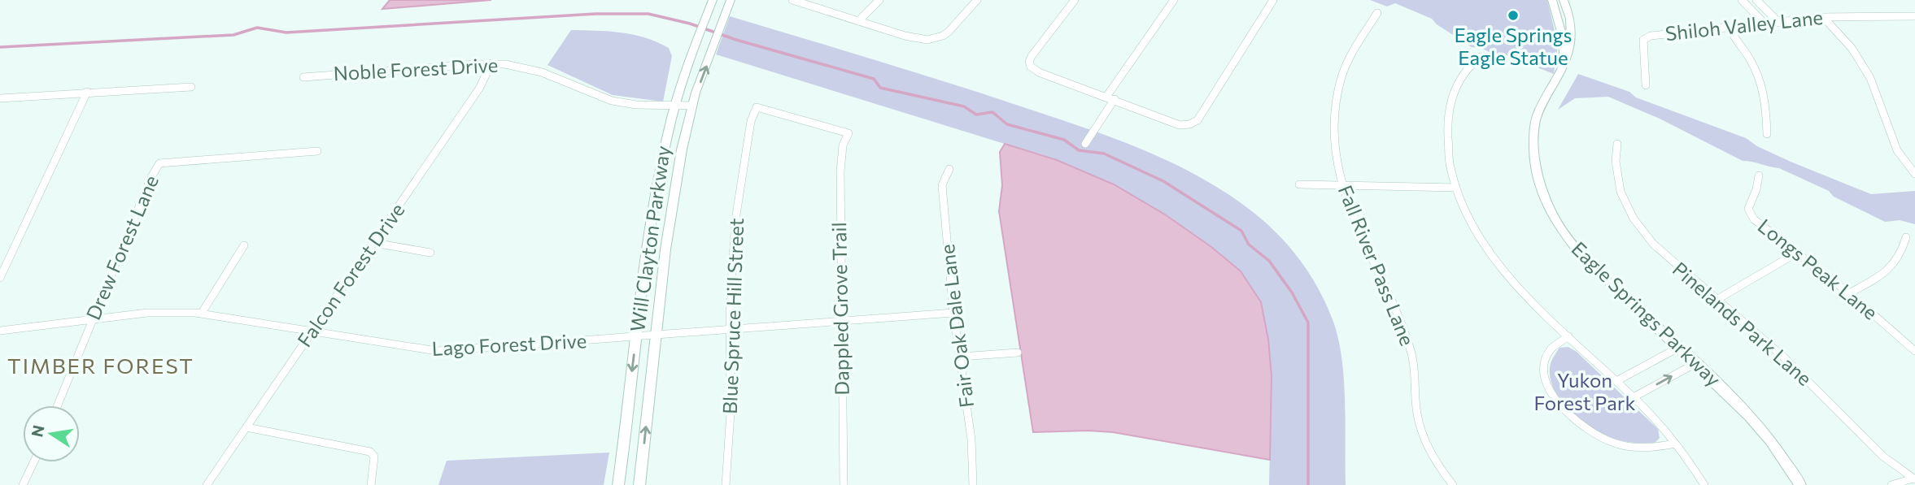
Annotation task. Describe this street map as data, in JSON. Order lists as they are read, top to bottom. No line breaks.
{"streets":{"main road":["Will Clayton Parkway","Eagle Springs Parkway"],"street":["Shiloh Valley Lane","Noble Forest Drive","Drew Forest Lane","Fall River Pass Lane","Longs Peak Lane","Falcon Forest Drive","Dappled Grove Trail","Blue Spruce Hill Street","Pinelands Park Lane","Fair Oak Dale Lane","Lago Forest Drive"]},"crossings":[["Noble Forest Drive","Will Clayton Parkway"],["Noble Forest Drive","Falcon Forest Drive"],["Will Clayton Parkway","Lago Forest Drive"],["Drew Forest Lane","Lago Forest Drive"],["Falcon Forest Drive","Lago Forest Drive"],["Dappled Grove Trail","Blue Spruce Hill Street"],["Dappled Grove Trail","Lago Forest Drive"],["Blue Spruce Hill Street","Lago Forest Drive"],["Fair Oak Dale Lane","Lago Forest Drive"]],"districts":["TIMBER FOREST"],"parks":["Yukon Forest Park"],"places":["Eagle Springs Eagle Statue"],"north":"left"}
